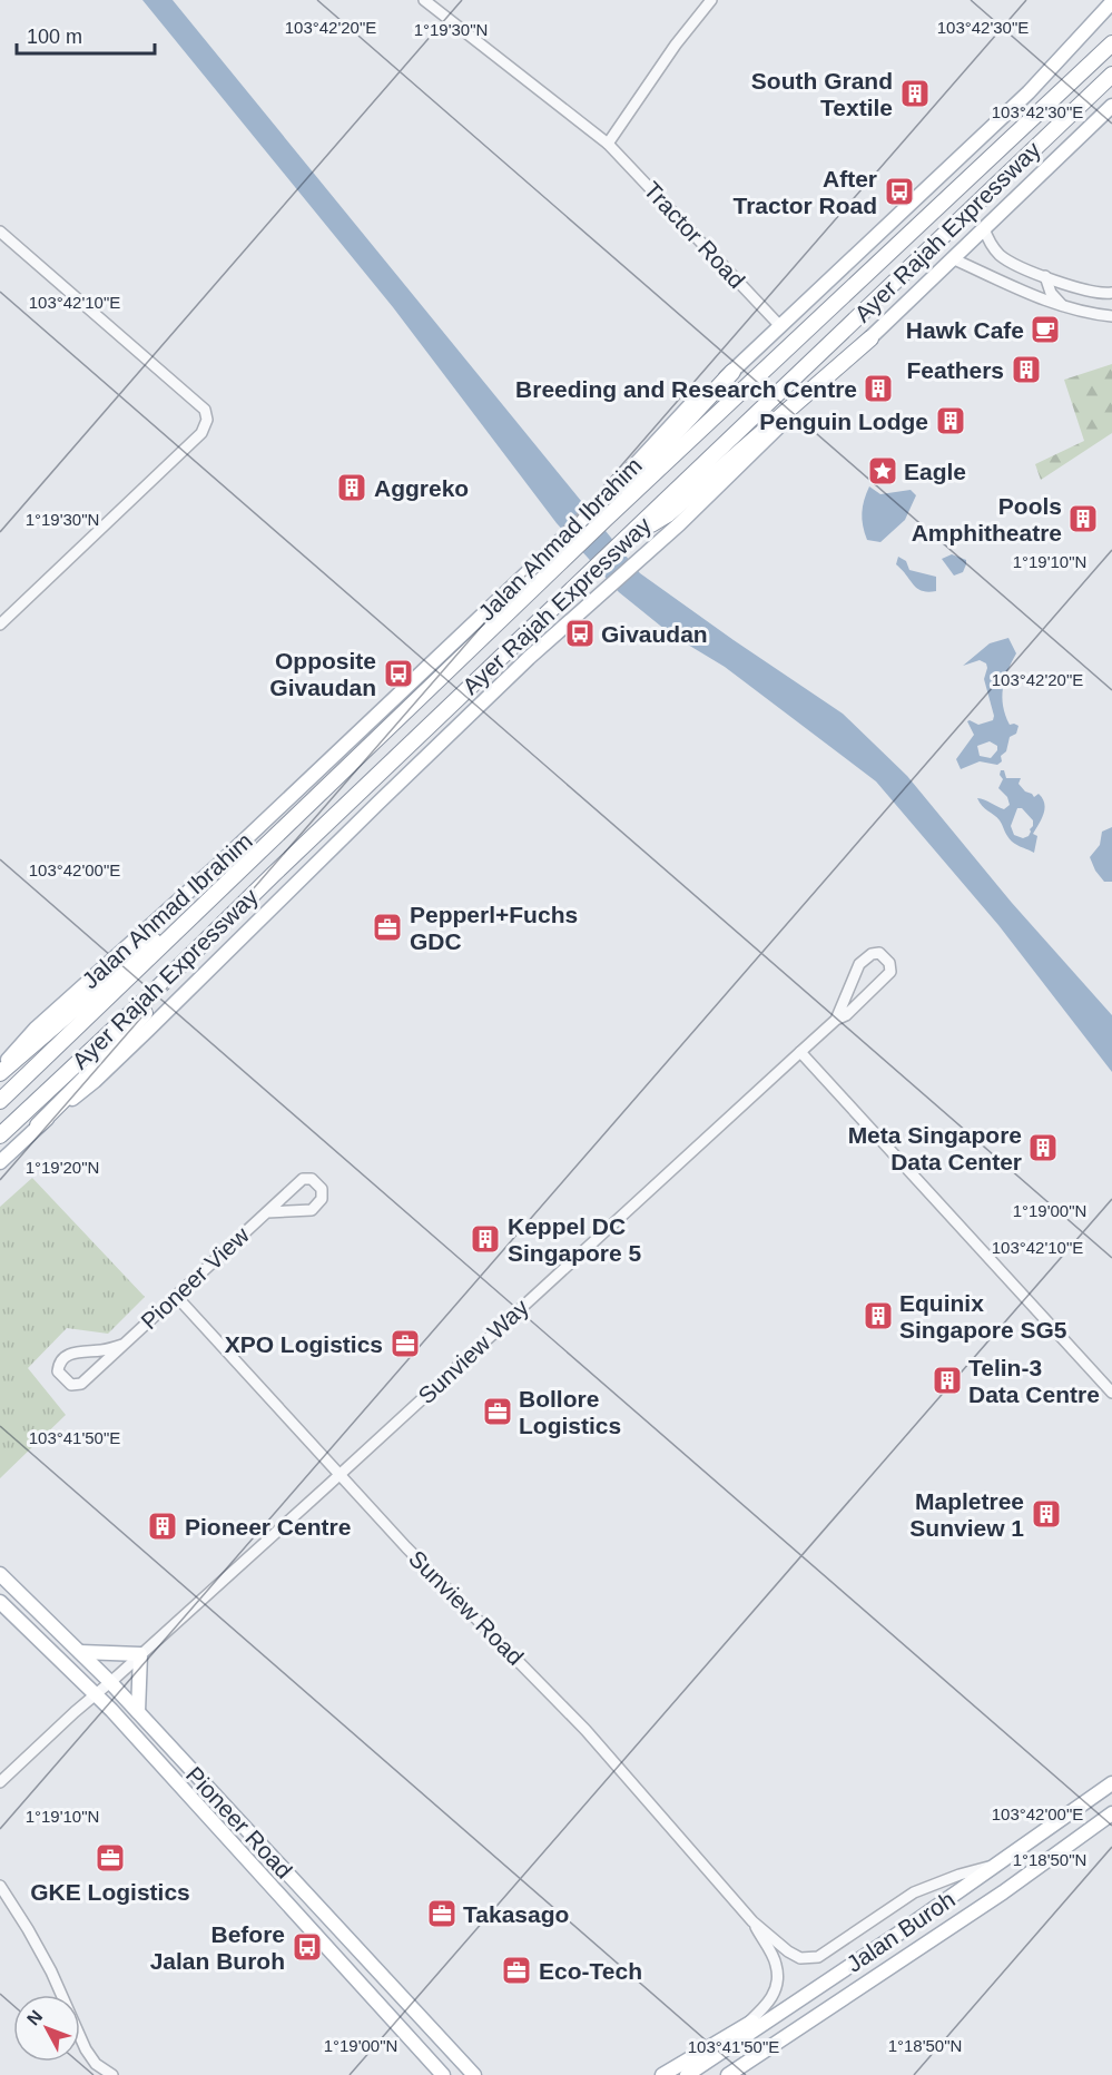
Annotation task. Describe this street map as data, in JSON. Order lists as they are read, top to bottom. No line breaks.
{"streets":{"highway":["Ayer Rajah Expressway"],"main road":["Jalan Ahmad Ibrahim","Pioneer Road","Jalan Buroh"],"street":["Tractor Road","Pioneer View","Sunview Way","Sunview Road"]},"crossings":[["Tractor Road","Jalan Ahmad Ibrahim"],["Pioneer View","Sunview Road"],["Sunview Way","Sunview Road"],["Sunview Way","Pioneer Road"],["Sunview Road","Jalan Buroh"]],"places":{"building":["South Grand Textile","Feathers","Breeding and Research Centre","Penguin Lodge","Aggreko","Pools Amphitheatre","Meta Singapore Data Center","Keppel DC Singapore 5","Equinix Singapore SG5","Telin-3 Data Centre","Mapletree Sunview 1","Pioneer Centre"],"bus stop":["After Tractor Road","Givaudan","Opposite Givaudan","Before Jalan Buroh"],"cafe":["Hawk Cafe"],"place":["Eagle"],"office":["Pepperl+Fuchs GDC","XPO Logistics","Bollore Logistics","GKE Logistics","Takasago","Eco-Tech"]},"scale_bar":"100 m","north":"top left","coordinates":["103°42'20\"E","103°42'30\"E","1°19'30\"N","103°42'10\"E","1°19'10\"N","103°42'00\"E","1°19'20\"N","1°19'00\"N","103°41'50\"E","1°18'50\"N"]}
